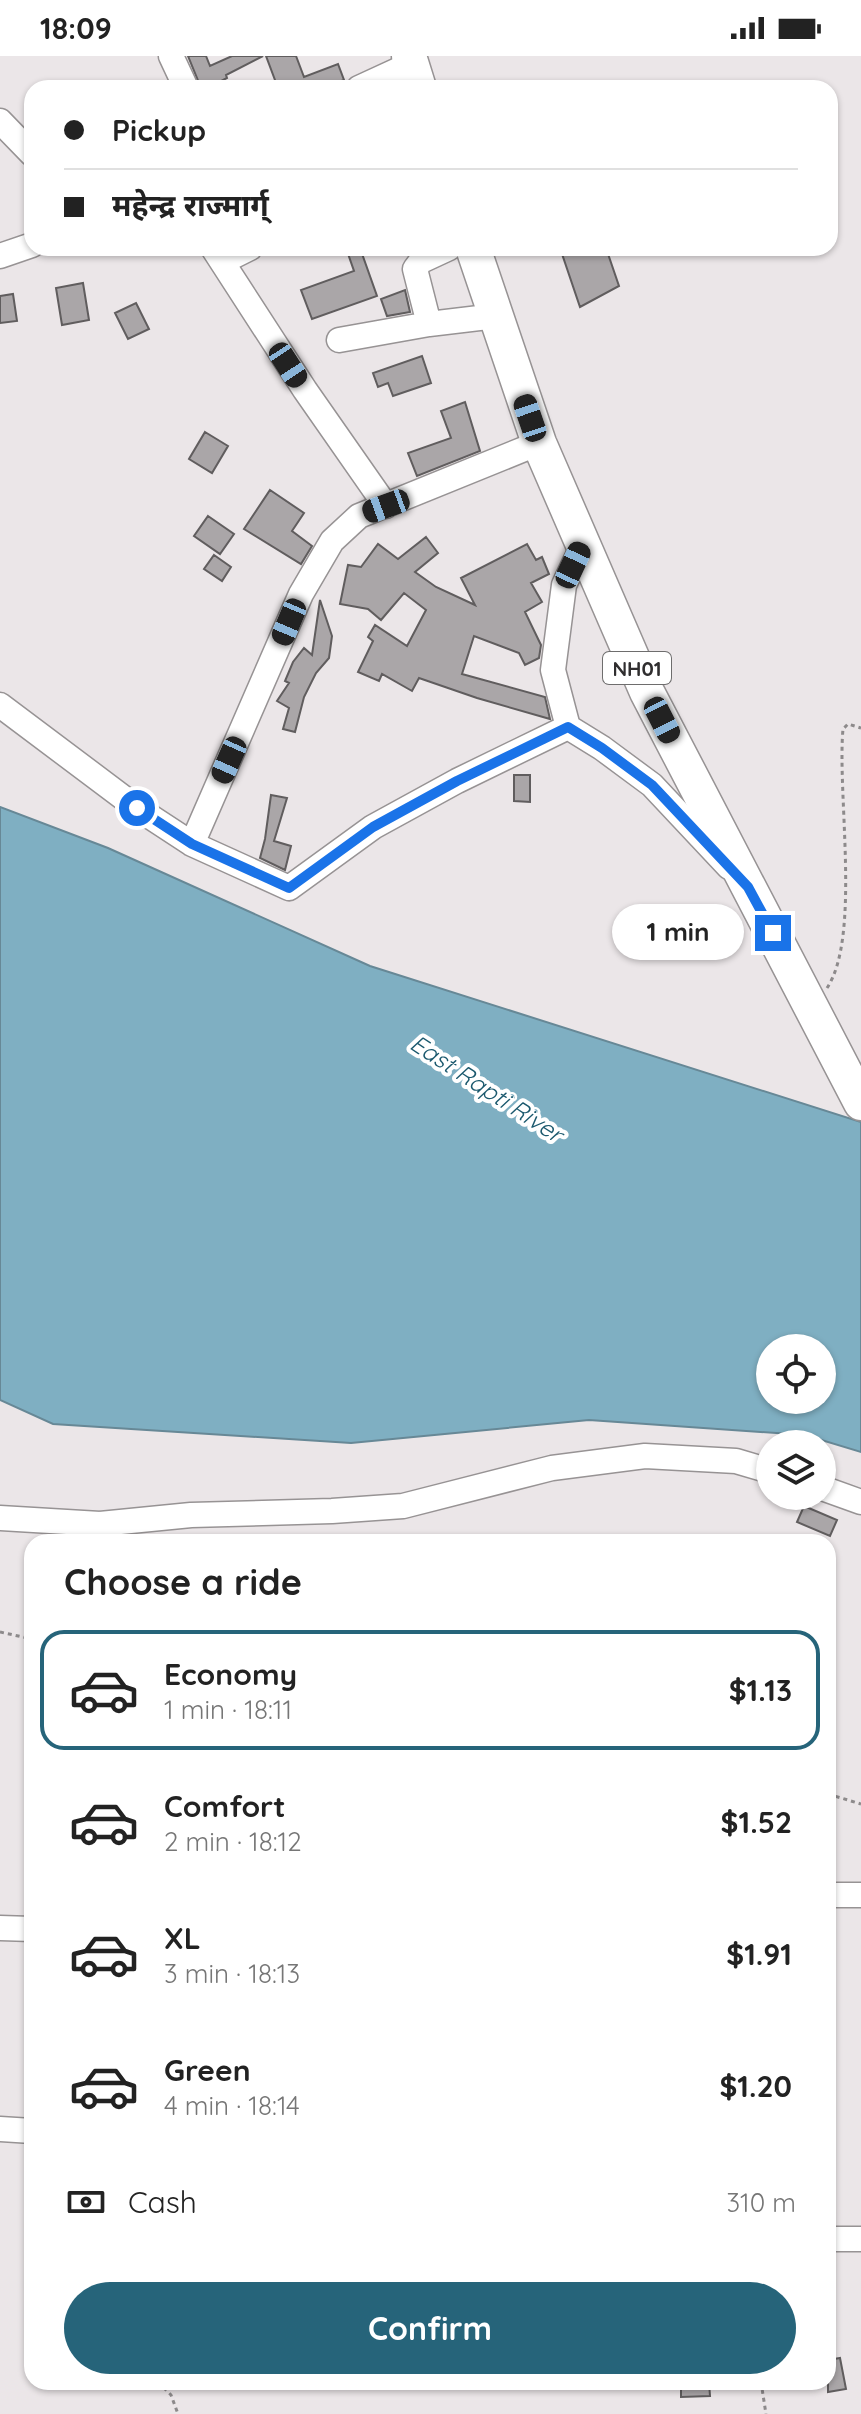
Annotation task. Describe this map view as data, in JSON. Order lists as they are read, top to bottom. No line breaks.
{"streets":{"highway":["NH01"]},"water":["East Rapti River"],"page":{"status":"18:09","banner":["Pickup","महेन्द्र राज्मार्ग्"],"bubble":"1 min","heading":"Choose a ride","list":[{"name":"Economy","note":"1 min · 18:11","value":"$1.13"},{"name":"Comfort","note":"2 min · 18:12","value":"$1.52"},{"name":"XL","note":"3 min · 18:13","value":"$1.91"},{"name":"Green","note":"4 min · 18:14","value":"$1.20"}],"pay":["Cash","310 m"],"buttons":"Confirm"}}
